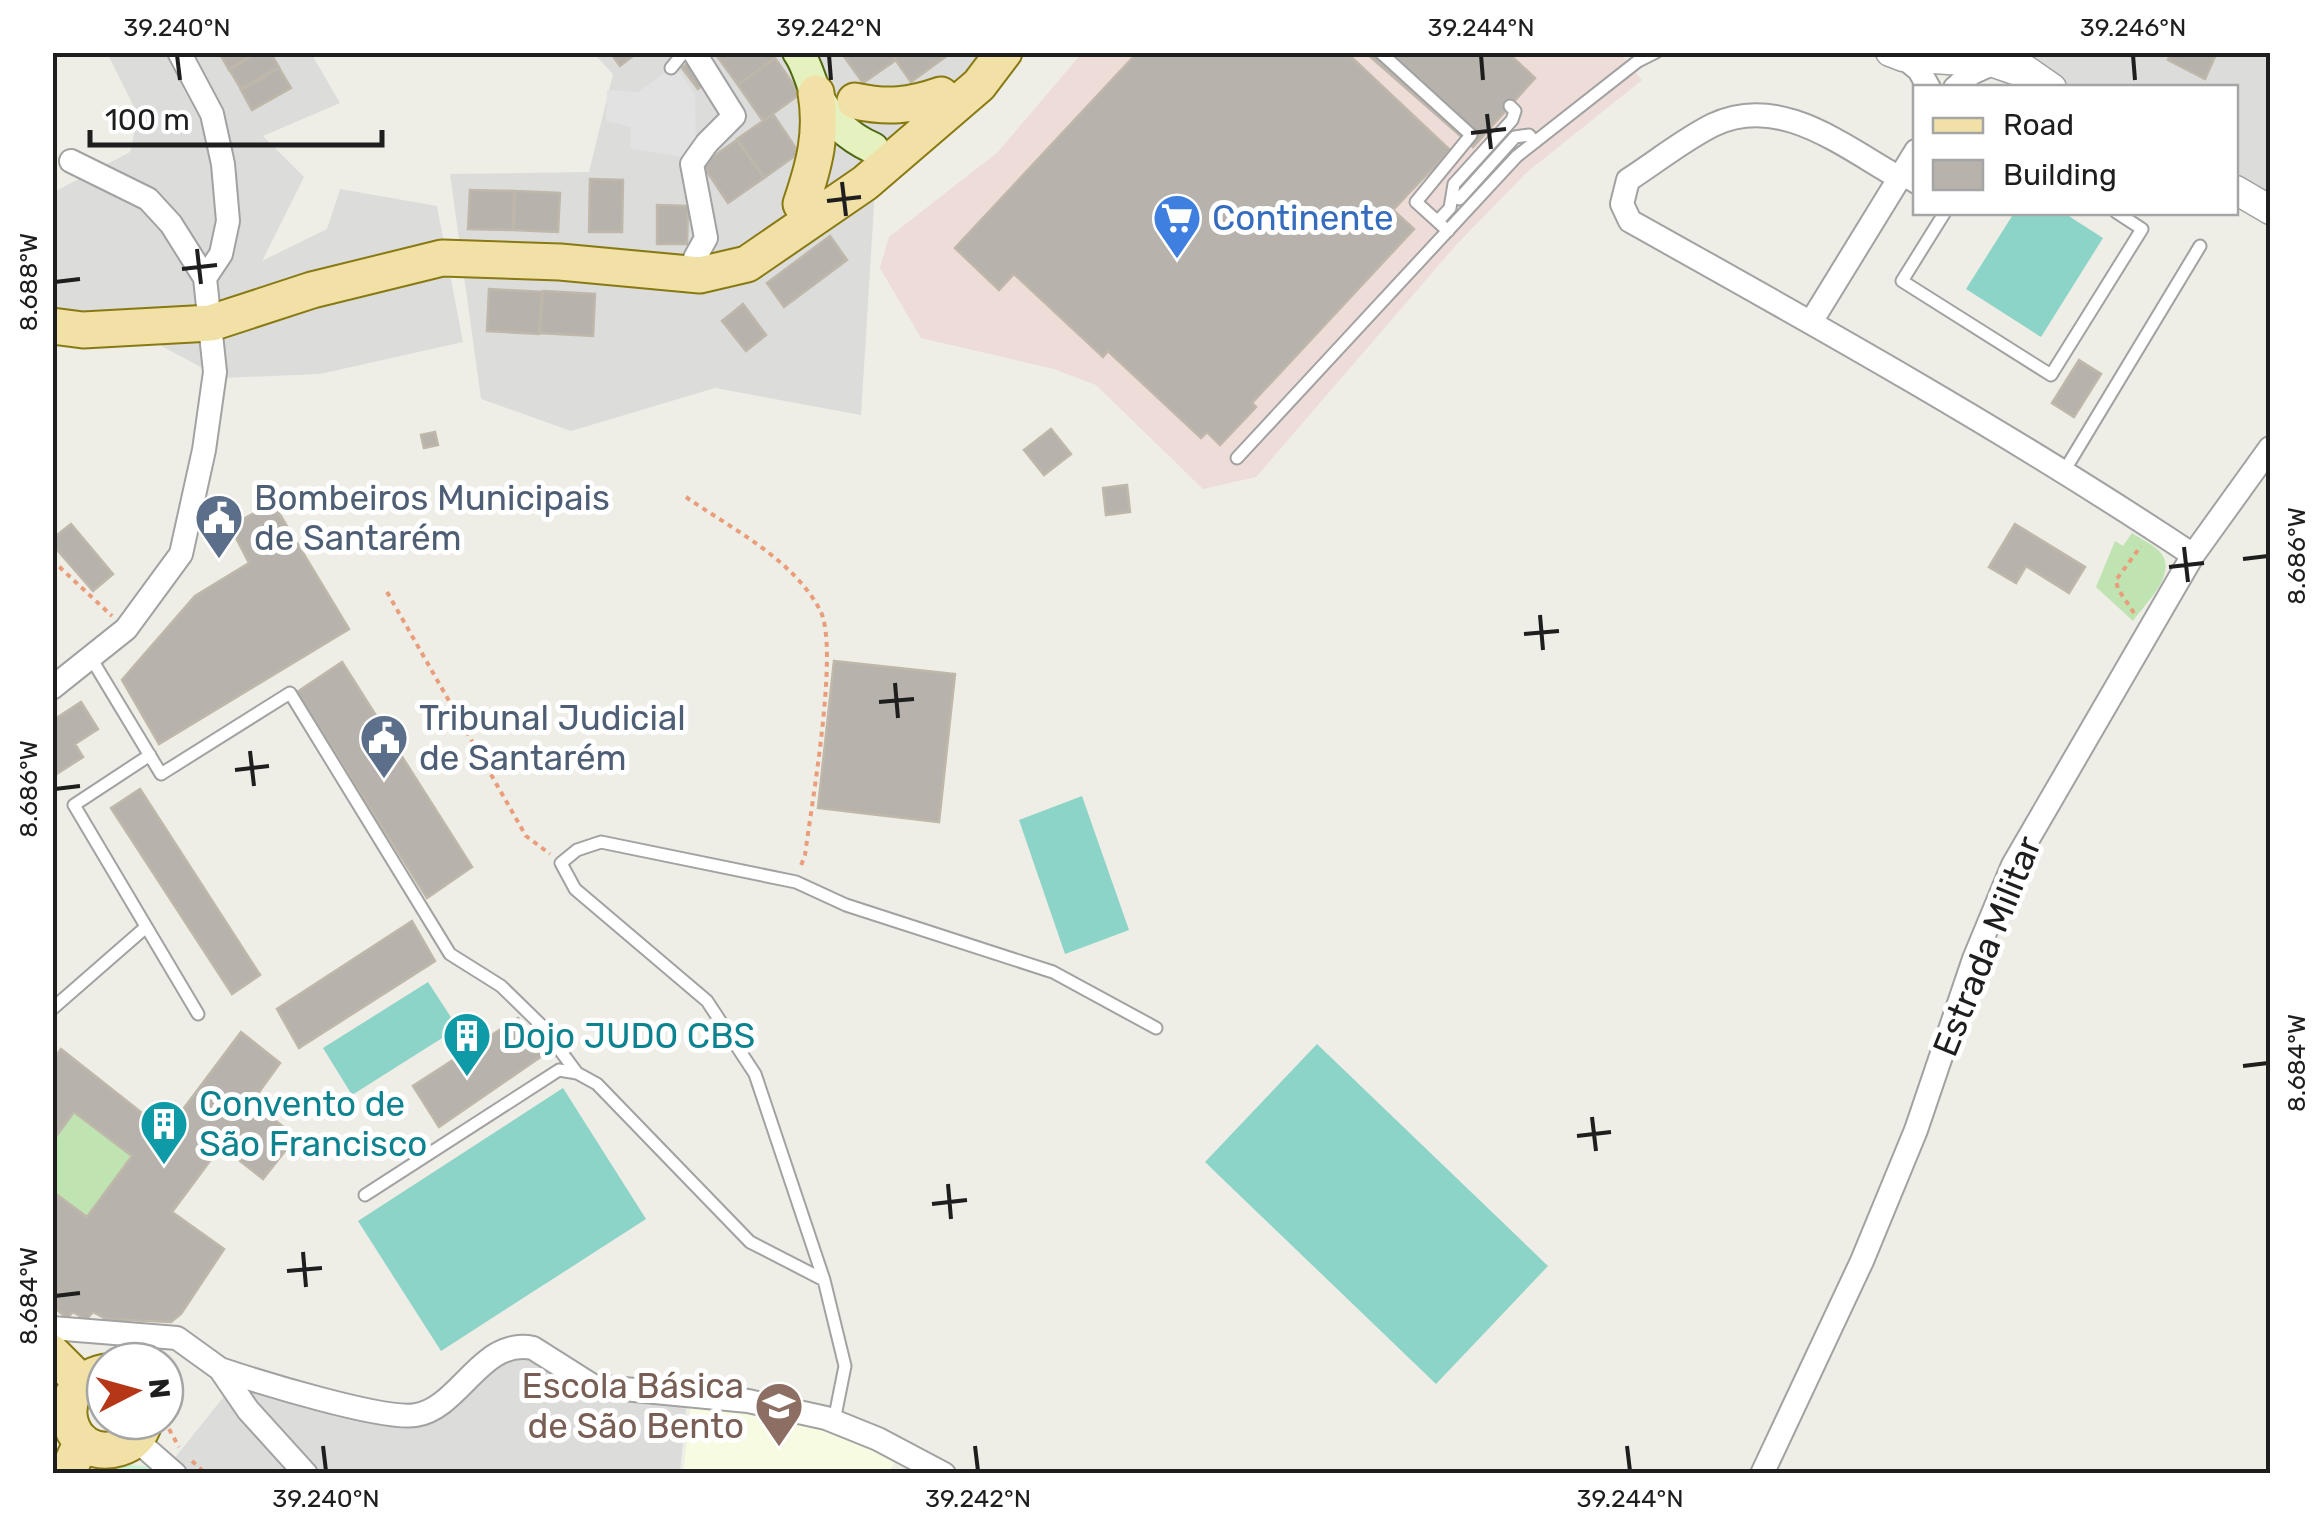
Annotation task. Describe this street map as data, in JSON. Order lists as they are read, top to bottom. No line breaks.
{"streets":{"street":["Estrada Militar"]},"places":{"supermarket":["Continente"],"public building":["Bombeiros Municipais de Santarém","Tribunal Judicial de Santarém"],"building":["Dojo JUDO CBS","Convento de São Francisco"],"school or university":["Escola Básica de São Bento"]},"legend":["Road","Building"],"scale_bar":"100 m","north":"right","coordinates":["39.240°N","39.242°N","39.244°N","39.246°N","8.688°W","8.686°W","8.684°W"]}
